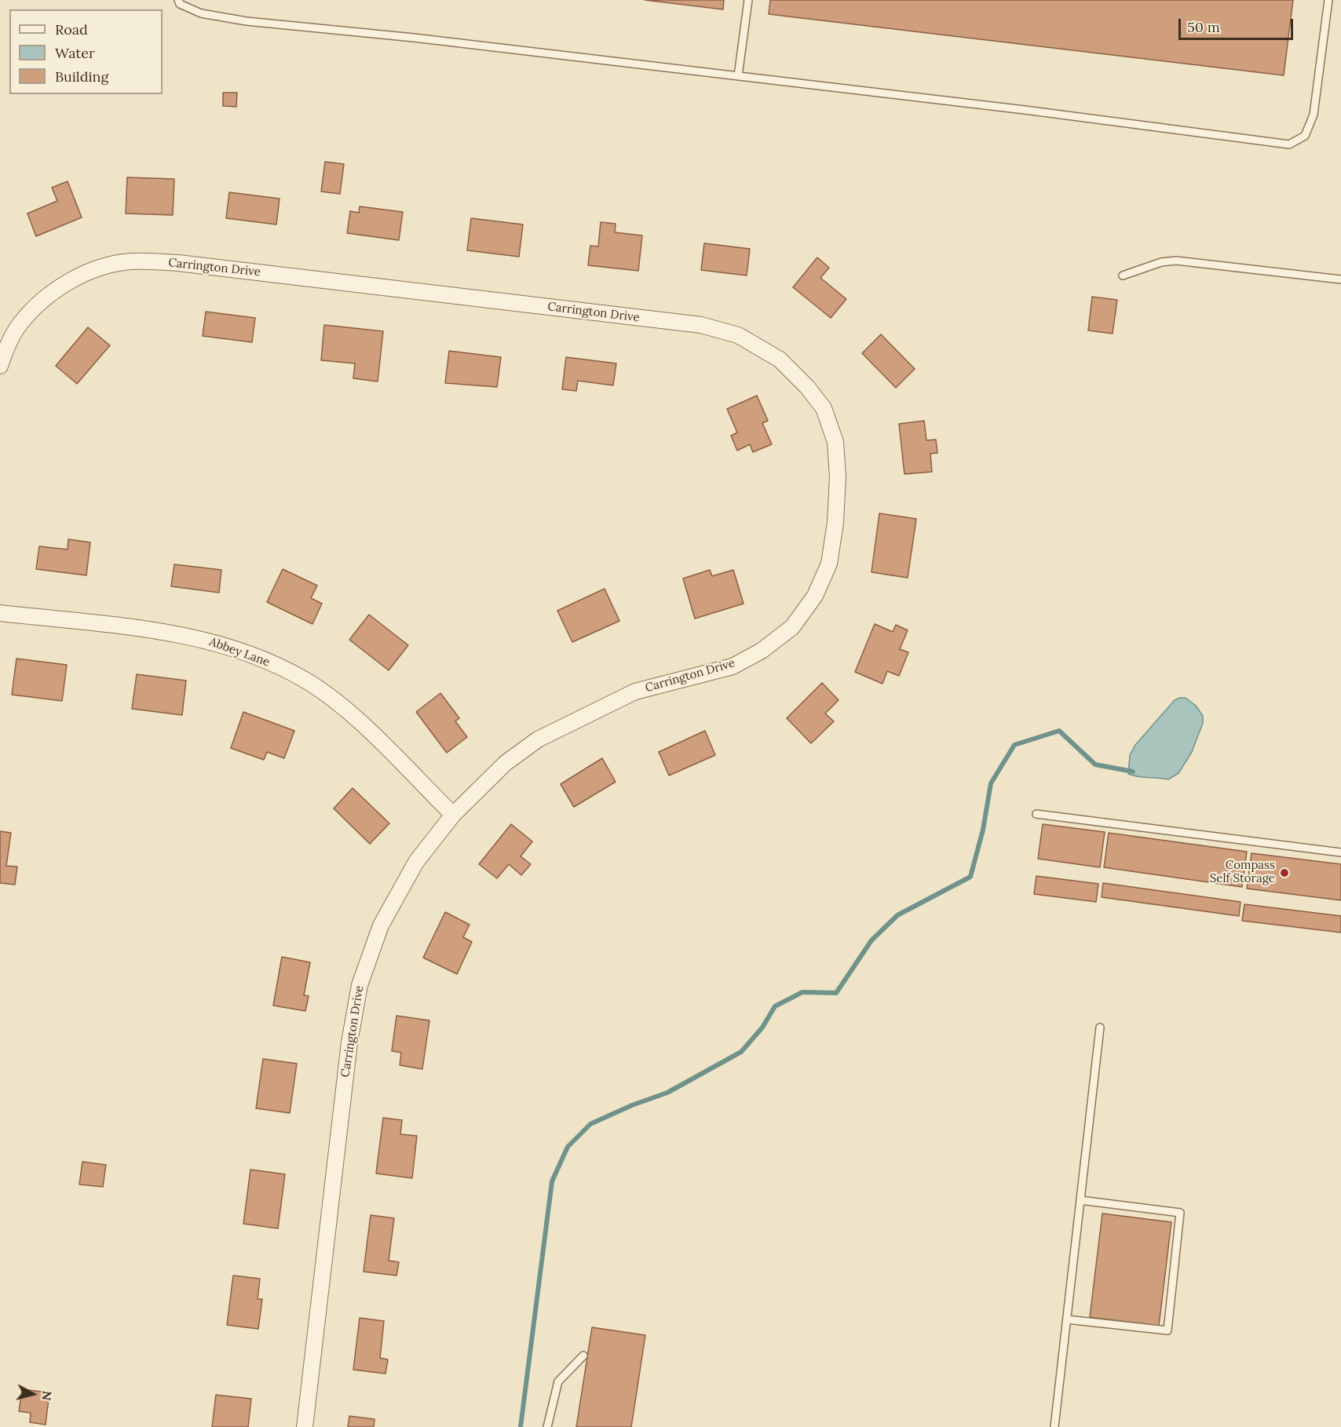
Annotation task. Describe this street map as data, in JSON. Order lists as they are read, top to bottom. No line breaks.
{"streets":{"street":["Carrington Drive","Abbey Lane"]},"crossings":[["Carrington Drive","Abbey Lane"]],"places":["Compass Self Storage"],"legend":["Road","Water","Building"],"scale_bar":"50 m","north":"right"}
